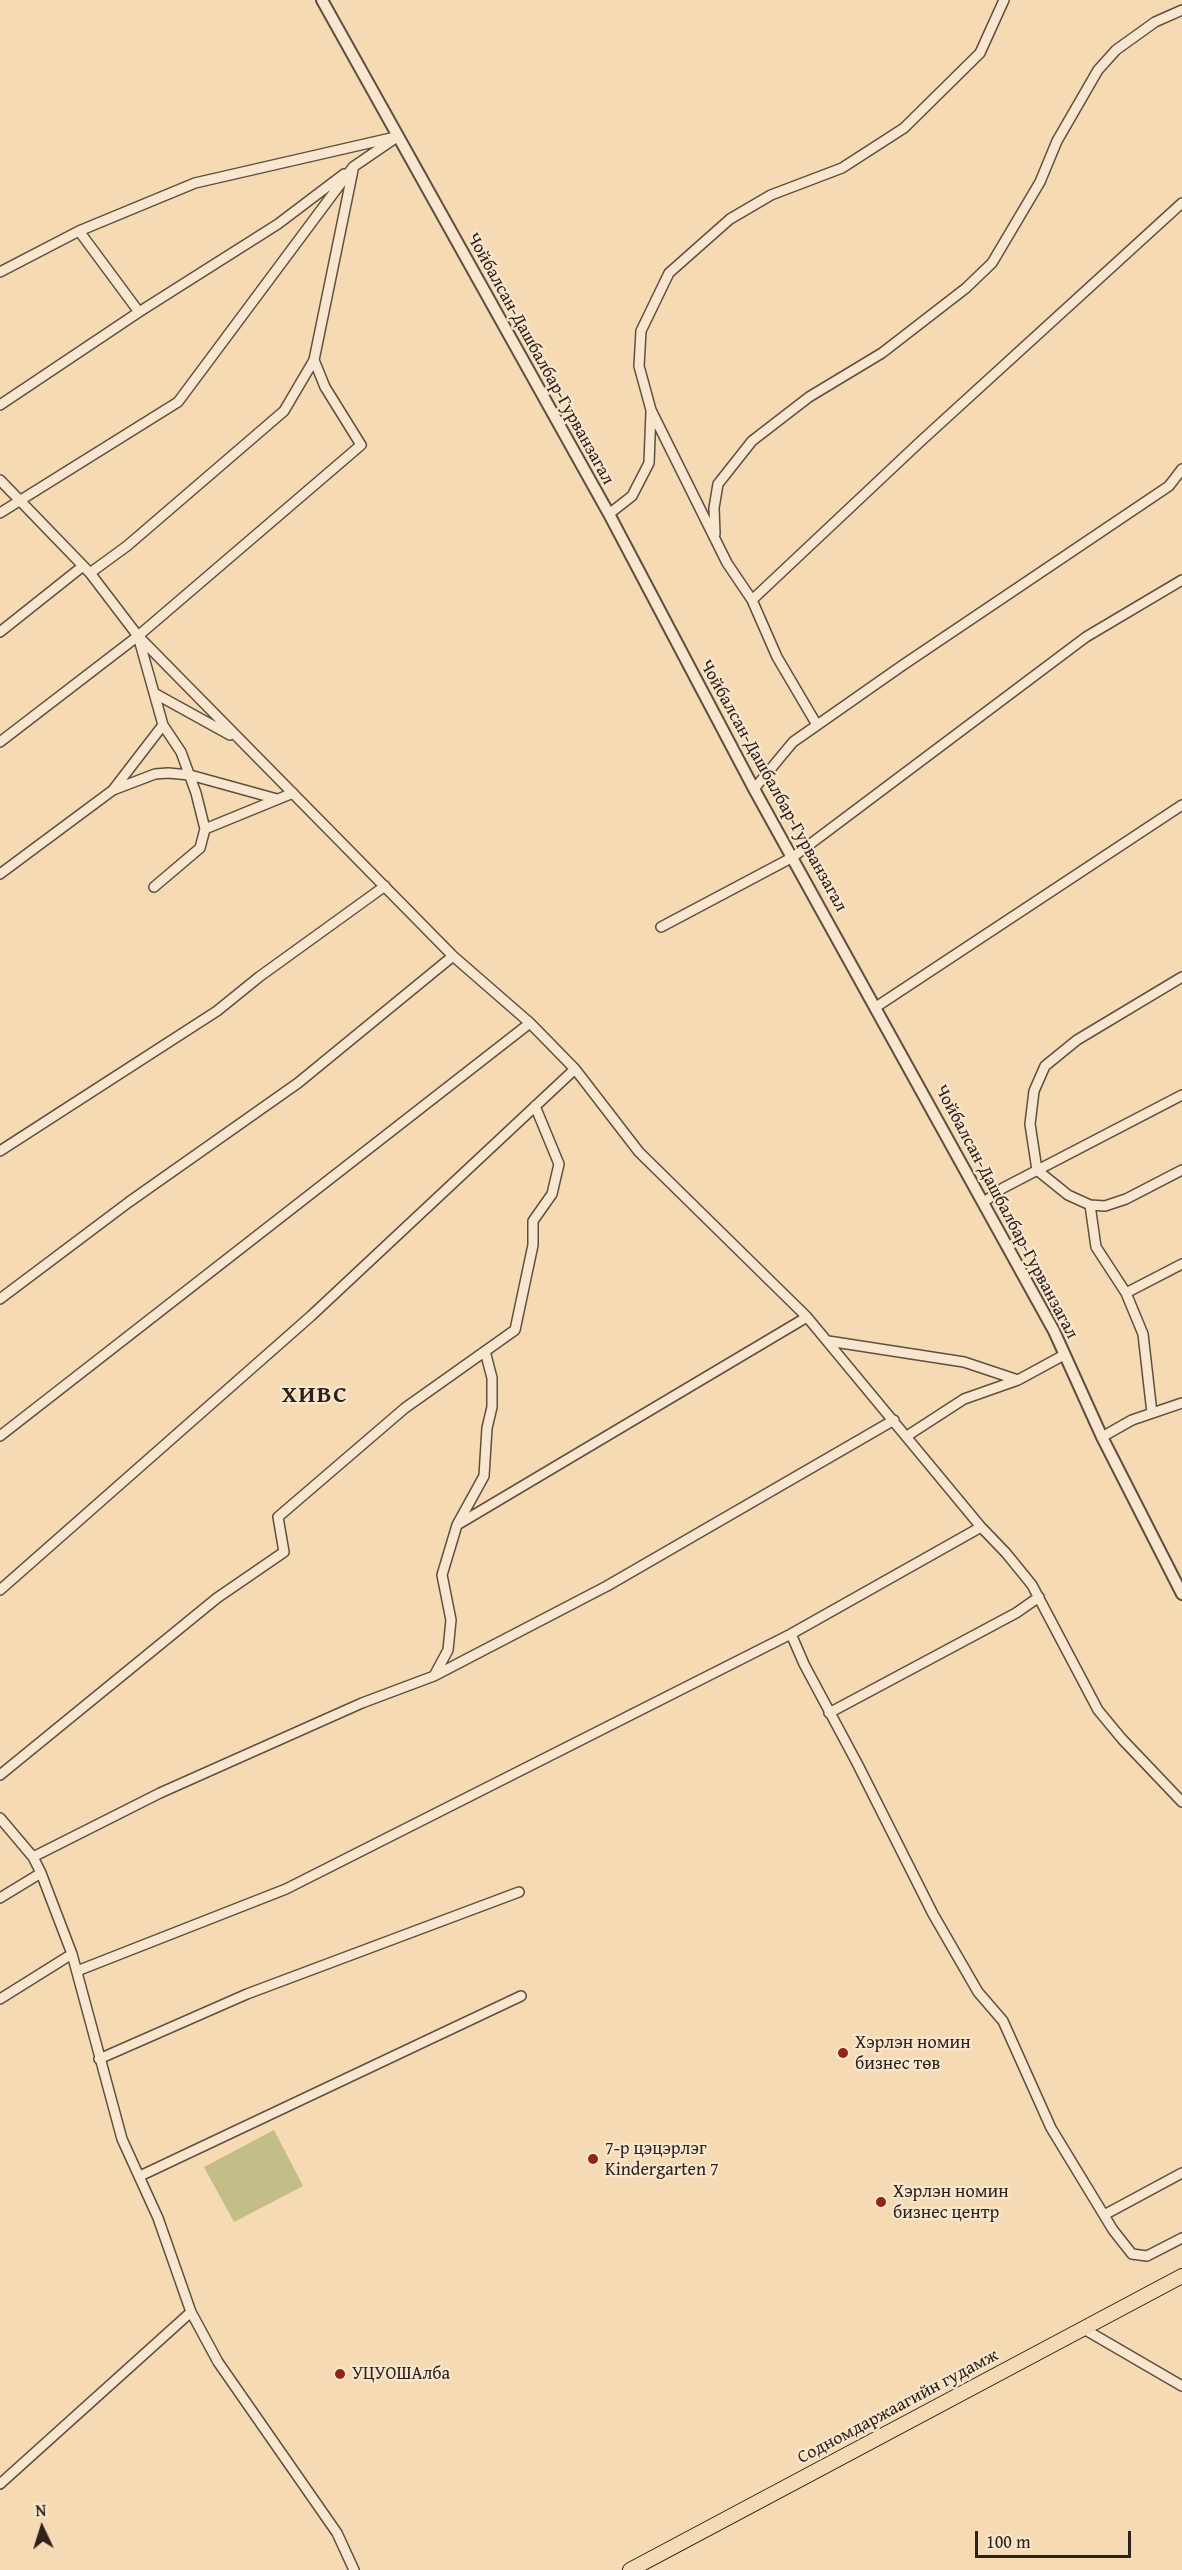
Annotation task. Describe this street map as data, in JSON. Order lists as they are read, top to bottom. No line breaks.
{"streets":{"main road":["Содномдаржаагийн гудамж"],"street":["Чойбалсан-Дашбалбар-Гурванзагал"]},"districts":["ХИВС"],"places":["Хэрлэн номин бизнес төв","7-р цэцэрлэг Kindergarten 7","Хэрлэн номин бизнес центр","УЦУОШАлба"],"scale_bar":"100 m","north":"top"}
